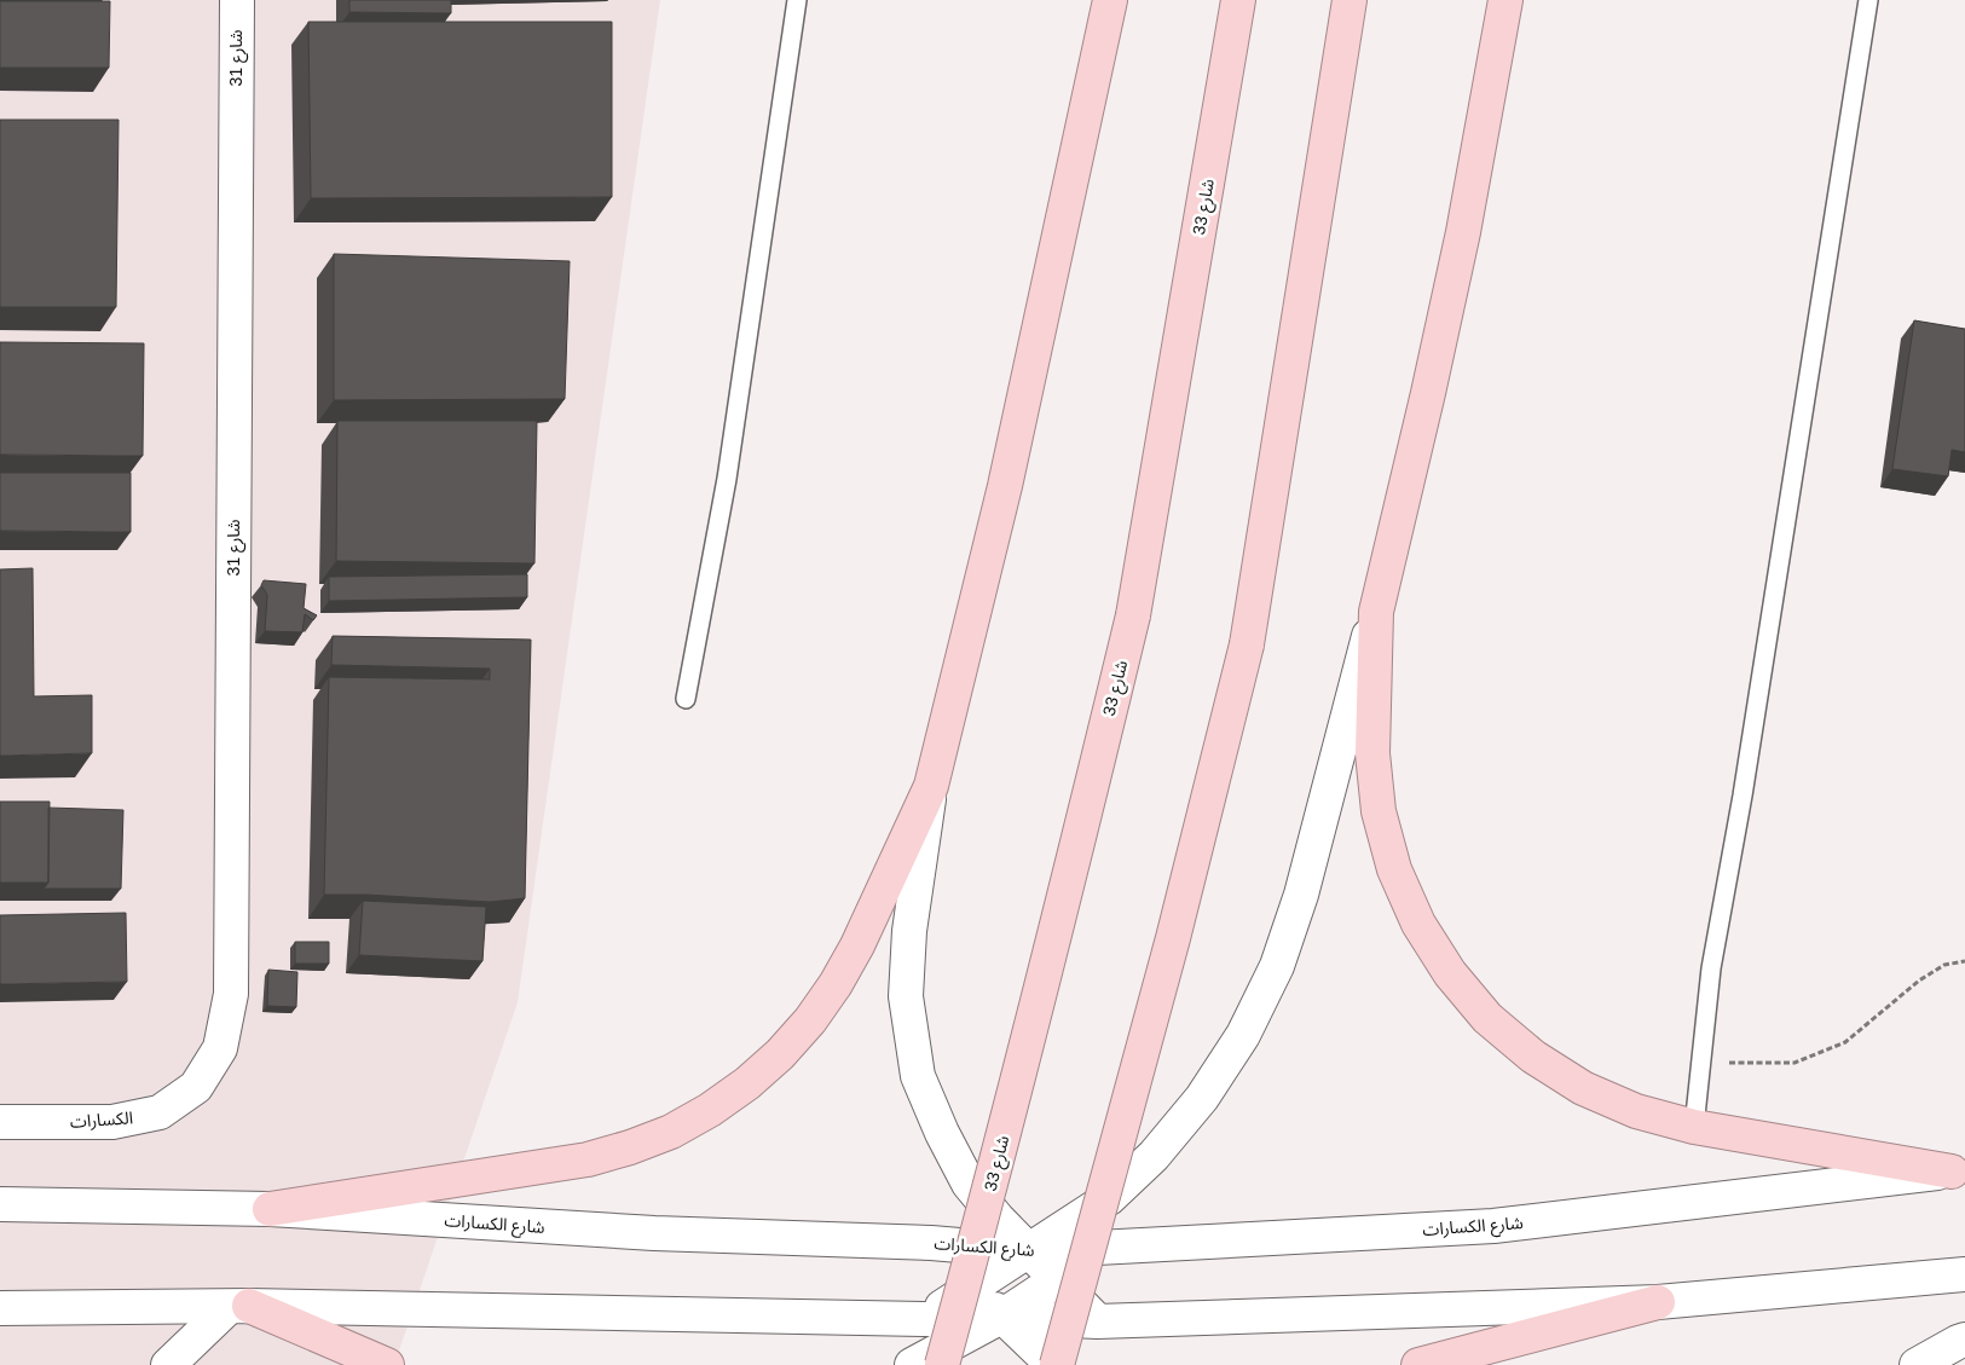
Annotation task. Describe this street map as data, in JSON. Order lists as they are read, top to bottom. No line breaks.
{"streets":{"highway":["شارع 33"],"street":["شارع 31","الكسارات","شارع الكسارات"]},"crossings":[["شارع 31","الكسارات"]]}
